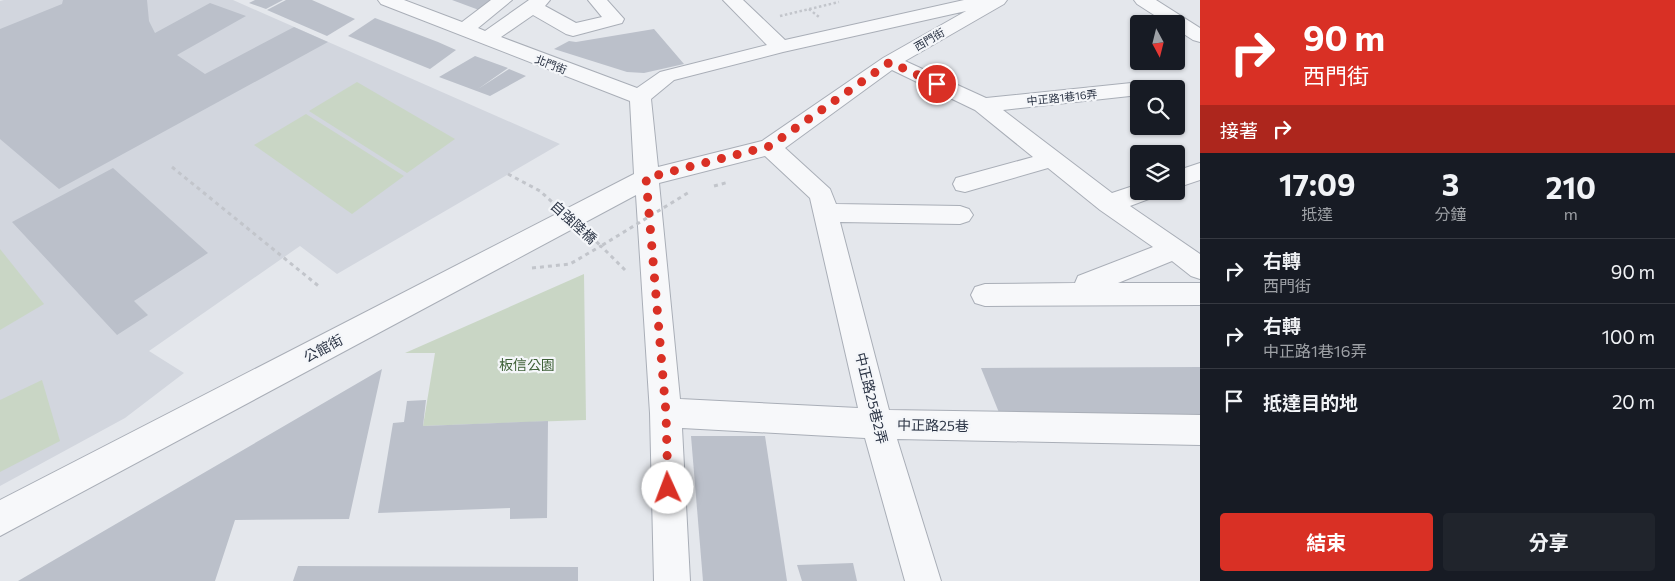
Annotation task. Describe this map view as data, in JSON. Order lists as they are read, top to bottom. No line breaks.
{"streets":{"street":["西門街","北門街","中正路1巷16弄","公館街","中正路25巷2弄","中正路25巷"],"path":["自強陸橋"]},"crossings":[["西門街","北門街"],["西門街","公館街"],["西門街","中正路25巷2弄"],["中正路25巷2弄","中正路25巷"]],"parks":["板信公園"],"north":"bottom","page":{"turn":["90 m","西門街"],"then":"接著","eta":["17:09","抵達","3","分鐘","210","m"],"list":[{"name":"右轉","note":"西門街","value":"90 m"},{"name":"右轉","note":"中正路1巷16弄","value":"100 m"},{"name":"抵達目的地","value":"20 m"}],"buttons":["結束","分享"]}}
